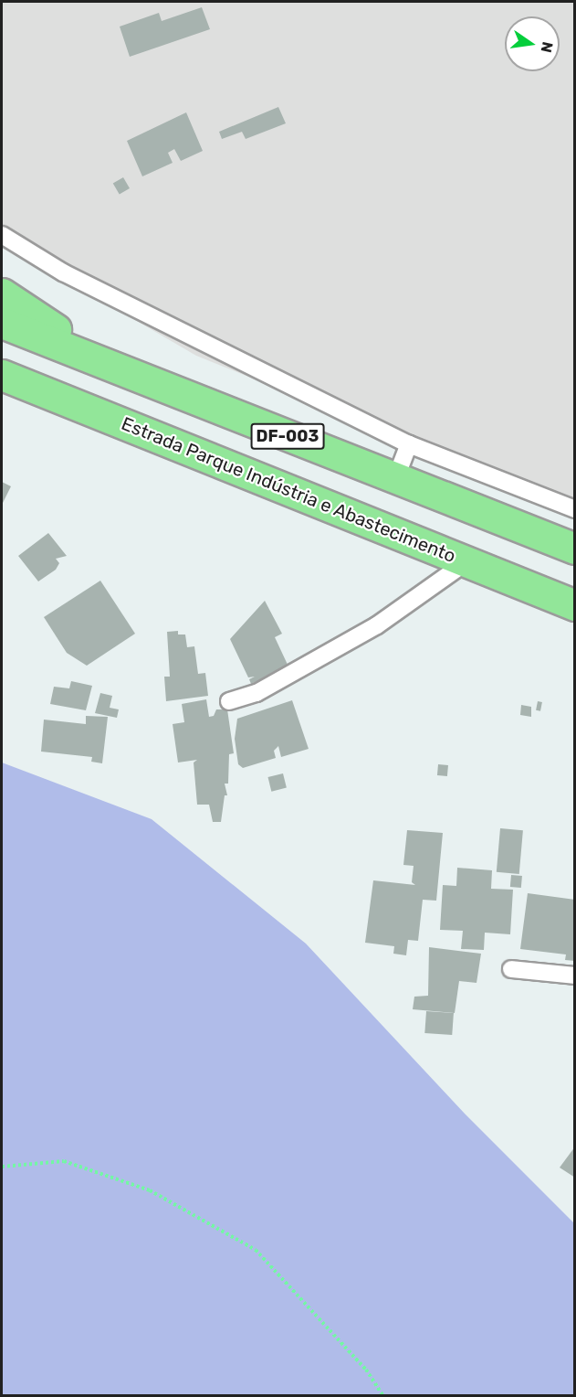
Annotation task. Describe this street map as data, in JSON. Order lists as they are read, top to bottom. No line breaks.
{"streets":{"highway":["DF-003","Estrada Parque Indústria e Abastecimento"]},"north":"right"}
